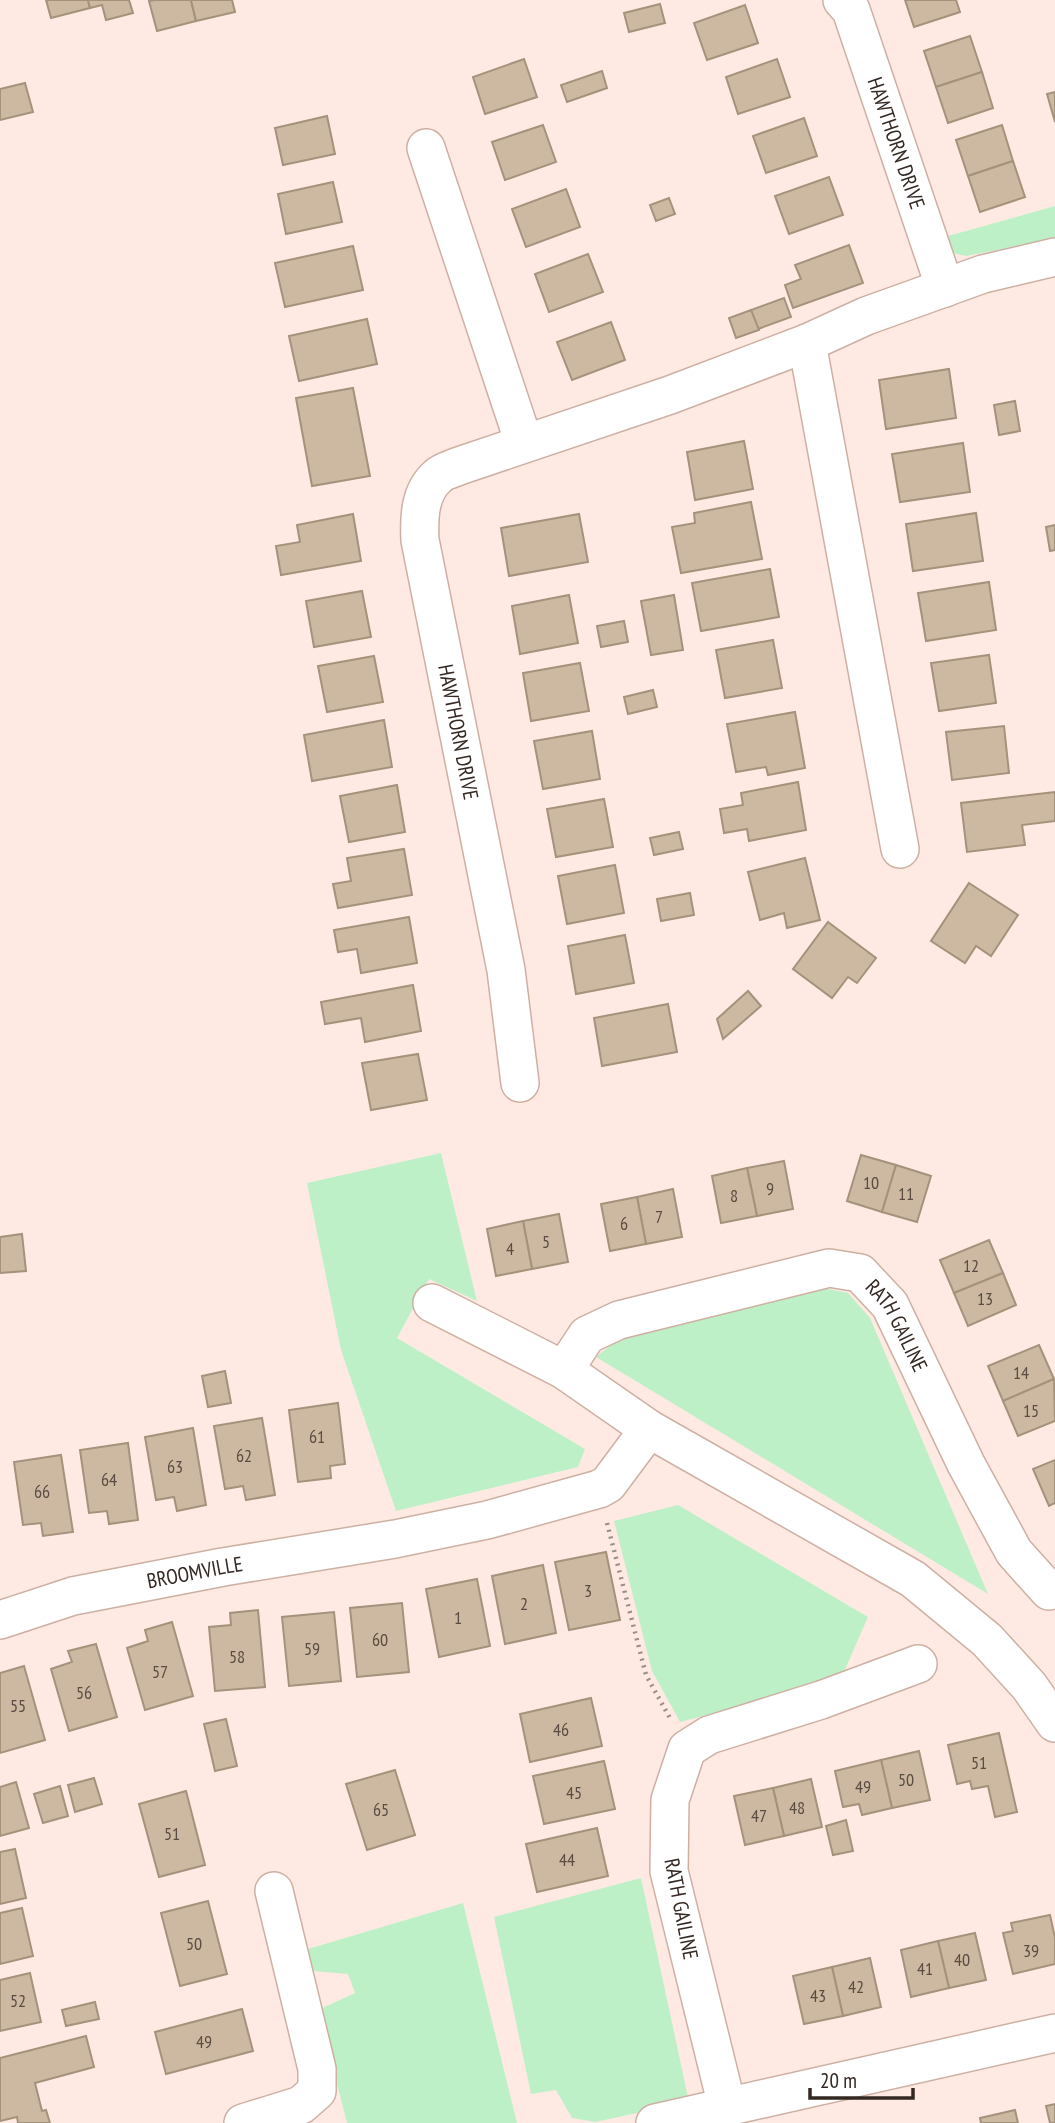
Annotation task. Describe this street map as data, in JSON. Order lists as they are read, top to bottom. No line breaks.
{"streets":{"street":["HAWTHORN DRIVE","RATH GAILINE","BROOMVILLE"]},"house_numbers":["10","9","11","8","7","6","5","4","12","13","14","15","61","62","63","64","66","3","2","1","60","59","58","57","56","55","46","51","50","49","45","48","65","47","51","44","50","39","40","41","42","43","52","49"],"scale_bar":"20 m"}
